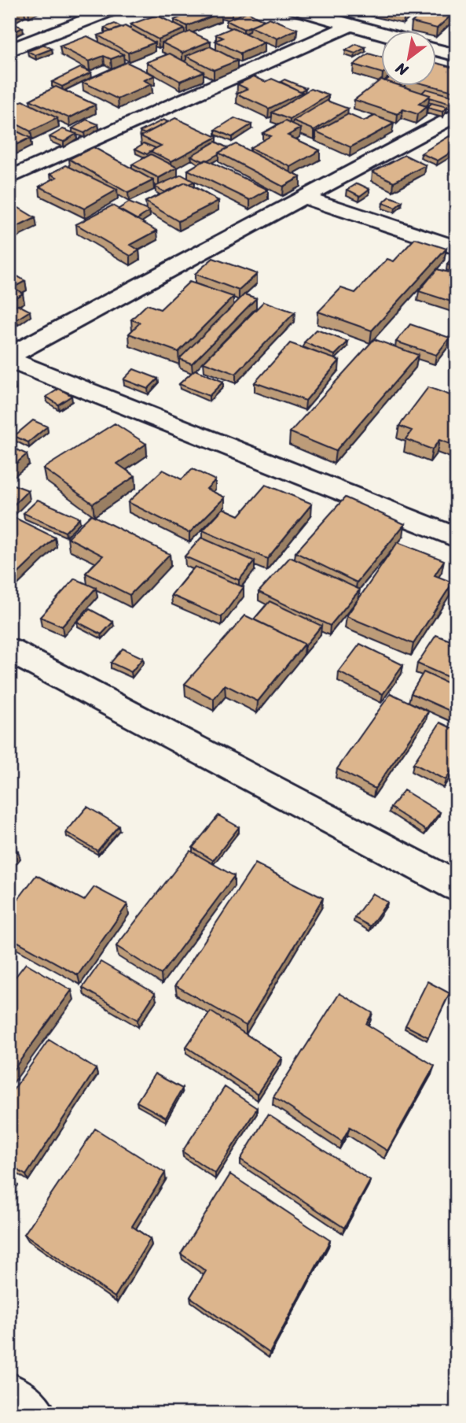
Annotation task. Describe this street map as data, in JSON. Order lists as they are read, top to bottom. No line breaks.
{"north":"bottom left"}
